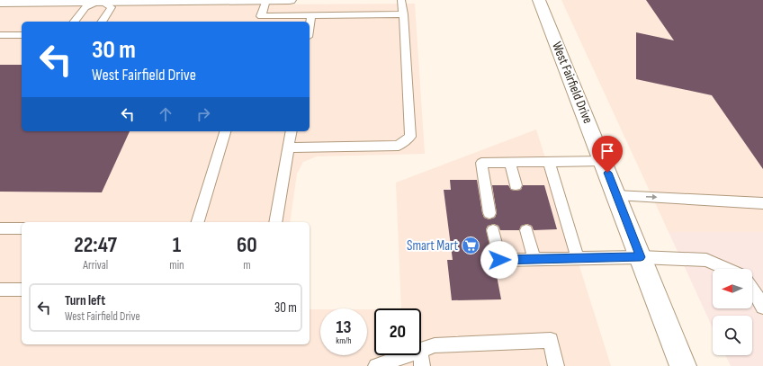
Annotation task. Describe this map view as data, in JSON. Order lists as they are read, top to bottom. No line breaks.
{"streets":{"main road":["West Fairfield Drive"]},"places":{"supermarket":["Smart Mart"]},"north":"left","page":{"turn":["30 m","West Fairfield Drive"],"eta":["22:47","Arrival","1","min","60","m"],"list":[{"name":"Turn left","note":"West Fairfield Drive","value":"30 m"}],"speed":"13 km/h","limit":"20"}}
